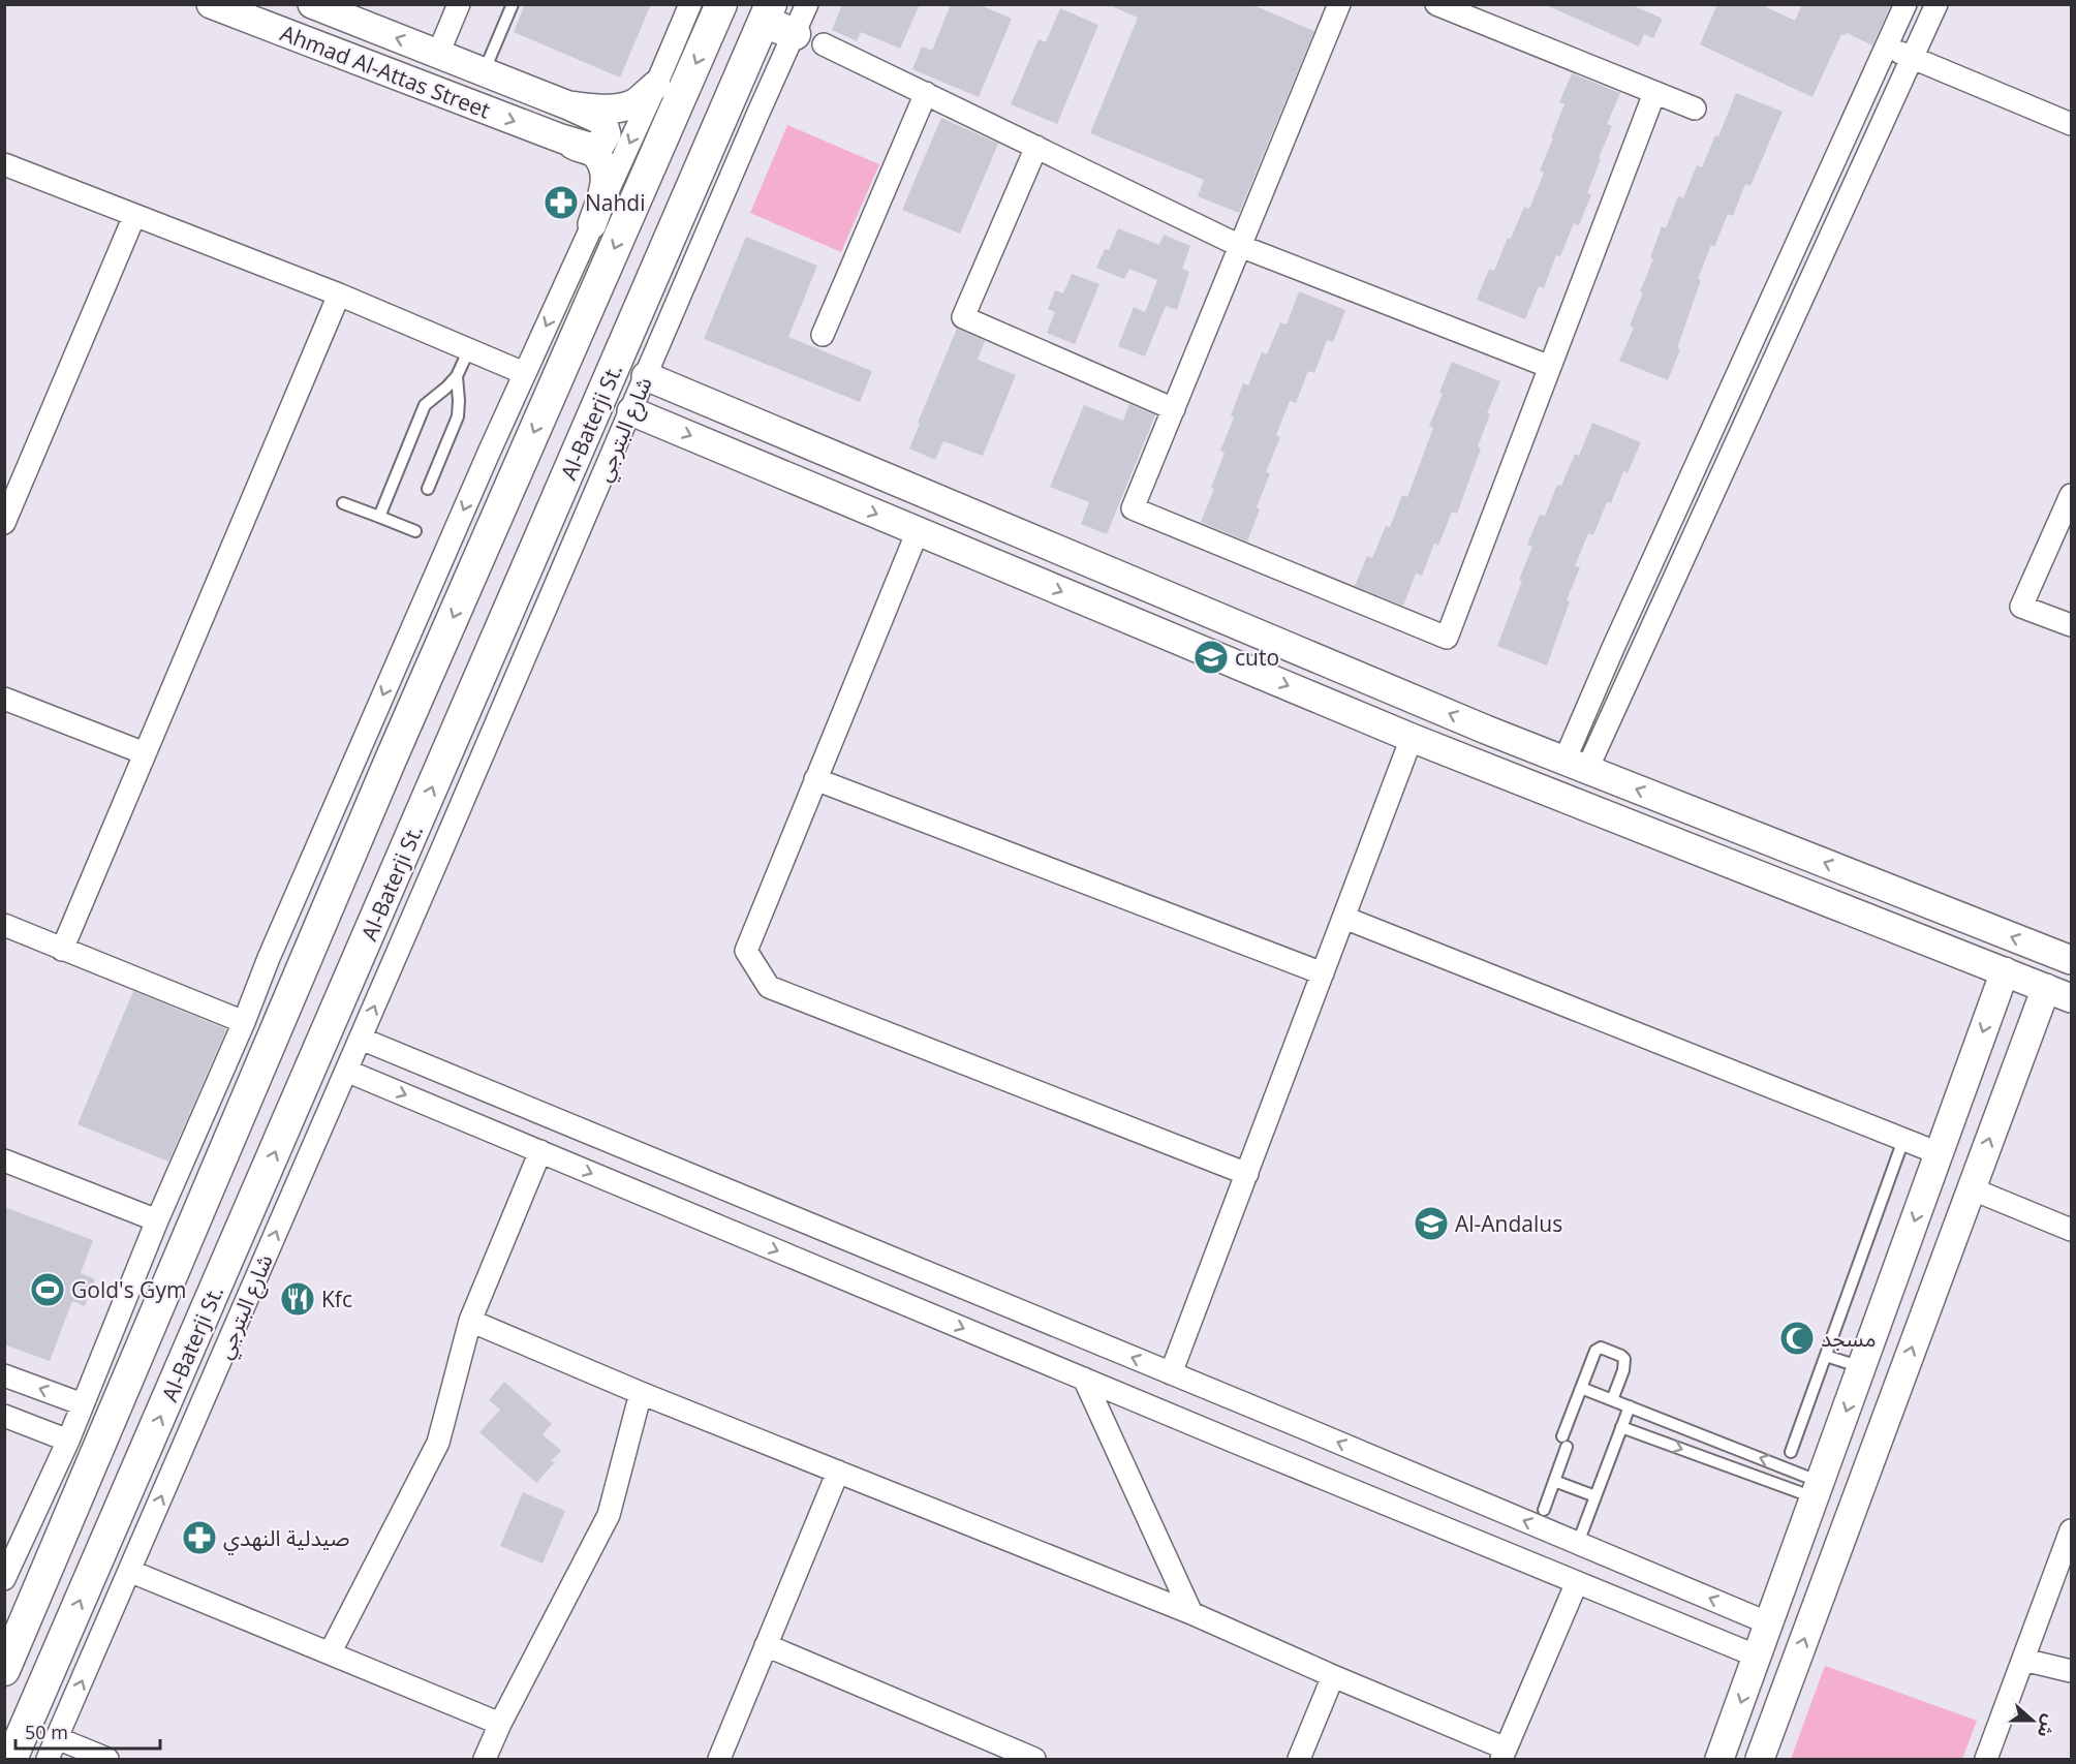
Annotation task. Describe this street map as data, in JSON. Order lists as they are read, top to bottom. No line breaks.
{"streets":{"main road":["Al-Baterji St."],"street":["Ahmad Al-Attas Street","شارع البترجي"]},"places":{"pharmacy":["Nahdi","صيدلية النهدي"],"school or university":["cuto","Al-Andalus"],"sports":["Gold's Gym"],"restaurant":["Kfc"],"mosque":["مسجد"]},"scale_bar":"50 m","north":"right"}
